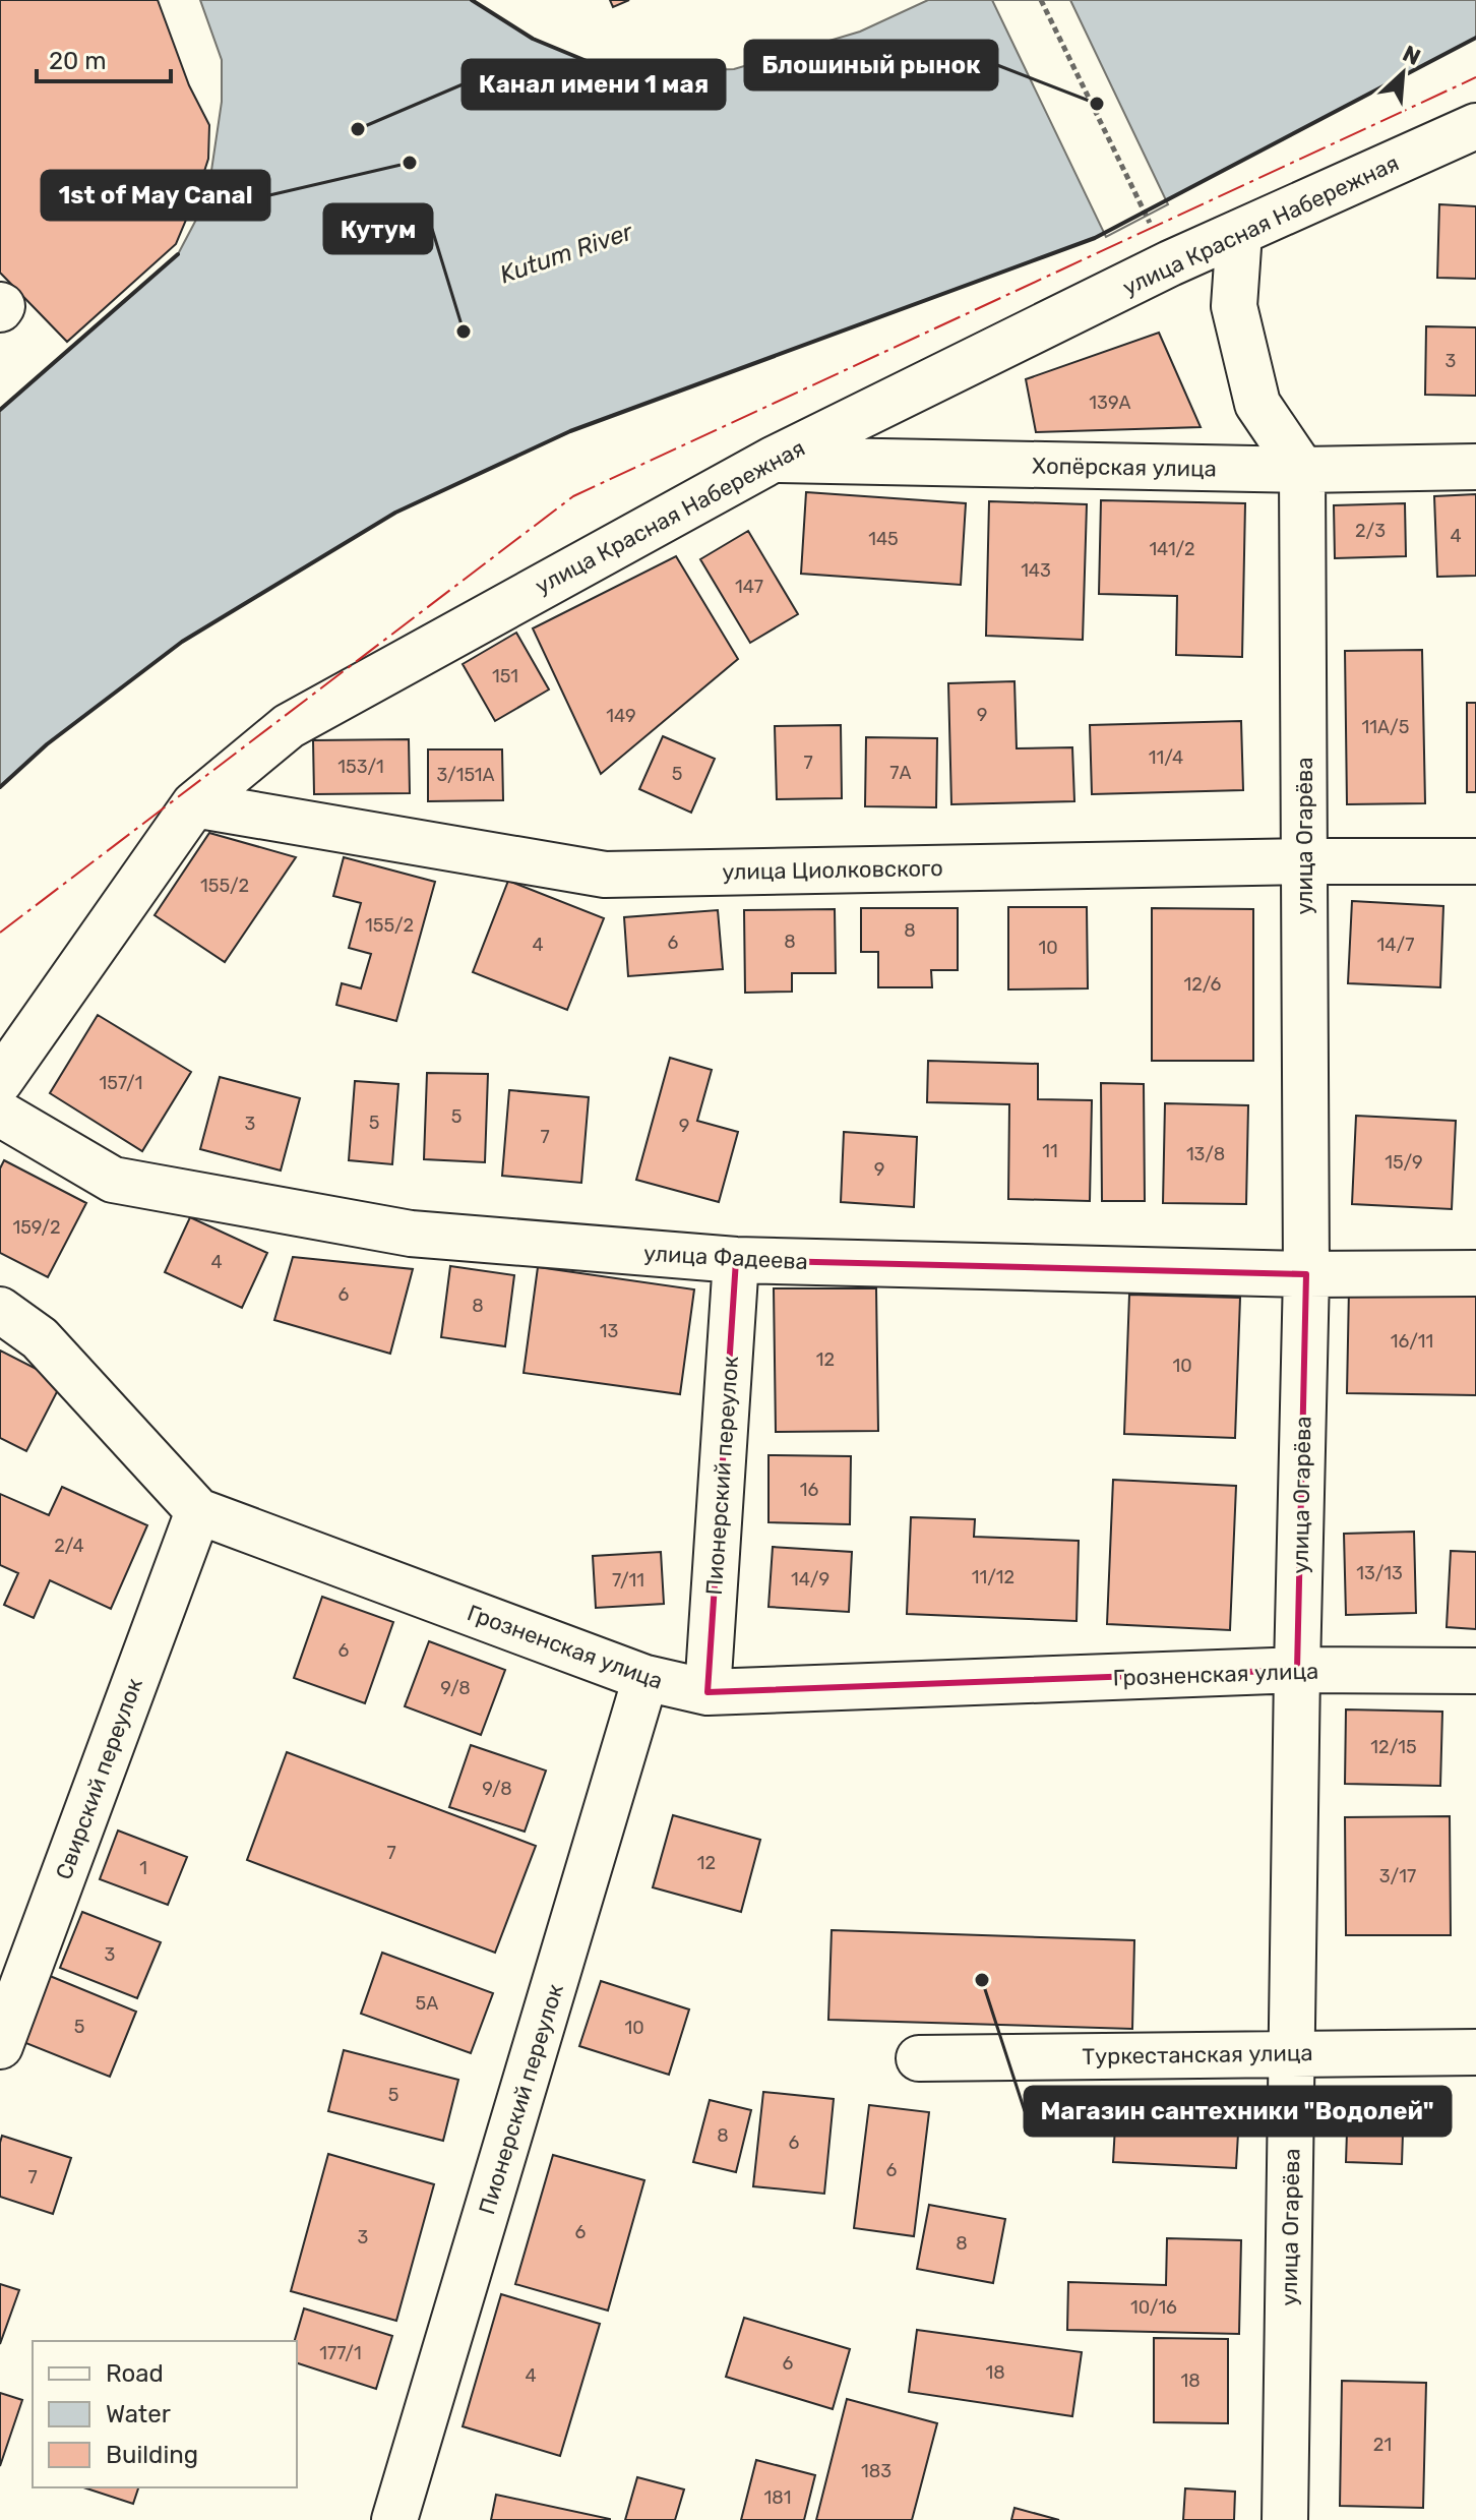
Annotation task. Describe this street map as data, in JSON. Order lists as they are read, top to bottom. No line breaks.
{"streets":{"street":["улица Красная Набережная","Хопёрская улица","улица Огарёва","улица Циолковского","улица Фадеева","Пионерский переулок","Грозненская улица","Свирский переулок","Туркестанская улица"]},"crossings":[["улица Красная Набережная","Хопёрская улица"],["улица Красная Набережная","улица Циолковского"],["Хопёрская улица","улица Огарёва"],["улица Огарёва","улица Циолковского"],["улица Огарёва","улица Фадеева"],["улица Огарёва","Грозненская улица"],["улица Огарёва","Туркестанская улица"],["улица Фадеева","Пионерский переулок"],["Пионерский переулок","Грозненская улица"],["Грозненская улица","Свирский переулок"]],"water":["Kutum River"],"places":["Блошиный рынок","Канал имени 1 мая","1st of May Canal","Кутум","Магазин сантехники \"Водолей\""],"house_numbers":["3","139А","2/3","4","145","141/2","143","147","151","9","149","11А/5","11/4","7","153/1","7А","5","3/151А","155/2","155/2","8","8","6","4","14/7","10","12/6","157/1","5","5","3","9","7","11","13/8","15/9","9","159/2","4","6","8","13","16/11","12","10","16","2/4","13/13","11/12","14/9","7/11","6","9/8","12/15","9/8","7","12","1","3/17","3","5А","5","10","5","8","6","6","7","6","3","8","10/16","177/1","6","18","4","18","21","183","181"],"legend":["Road","Water","Building"],"scale_bar":"20 m","north":"top right"}
